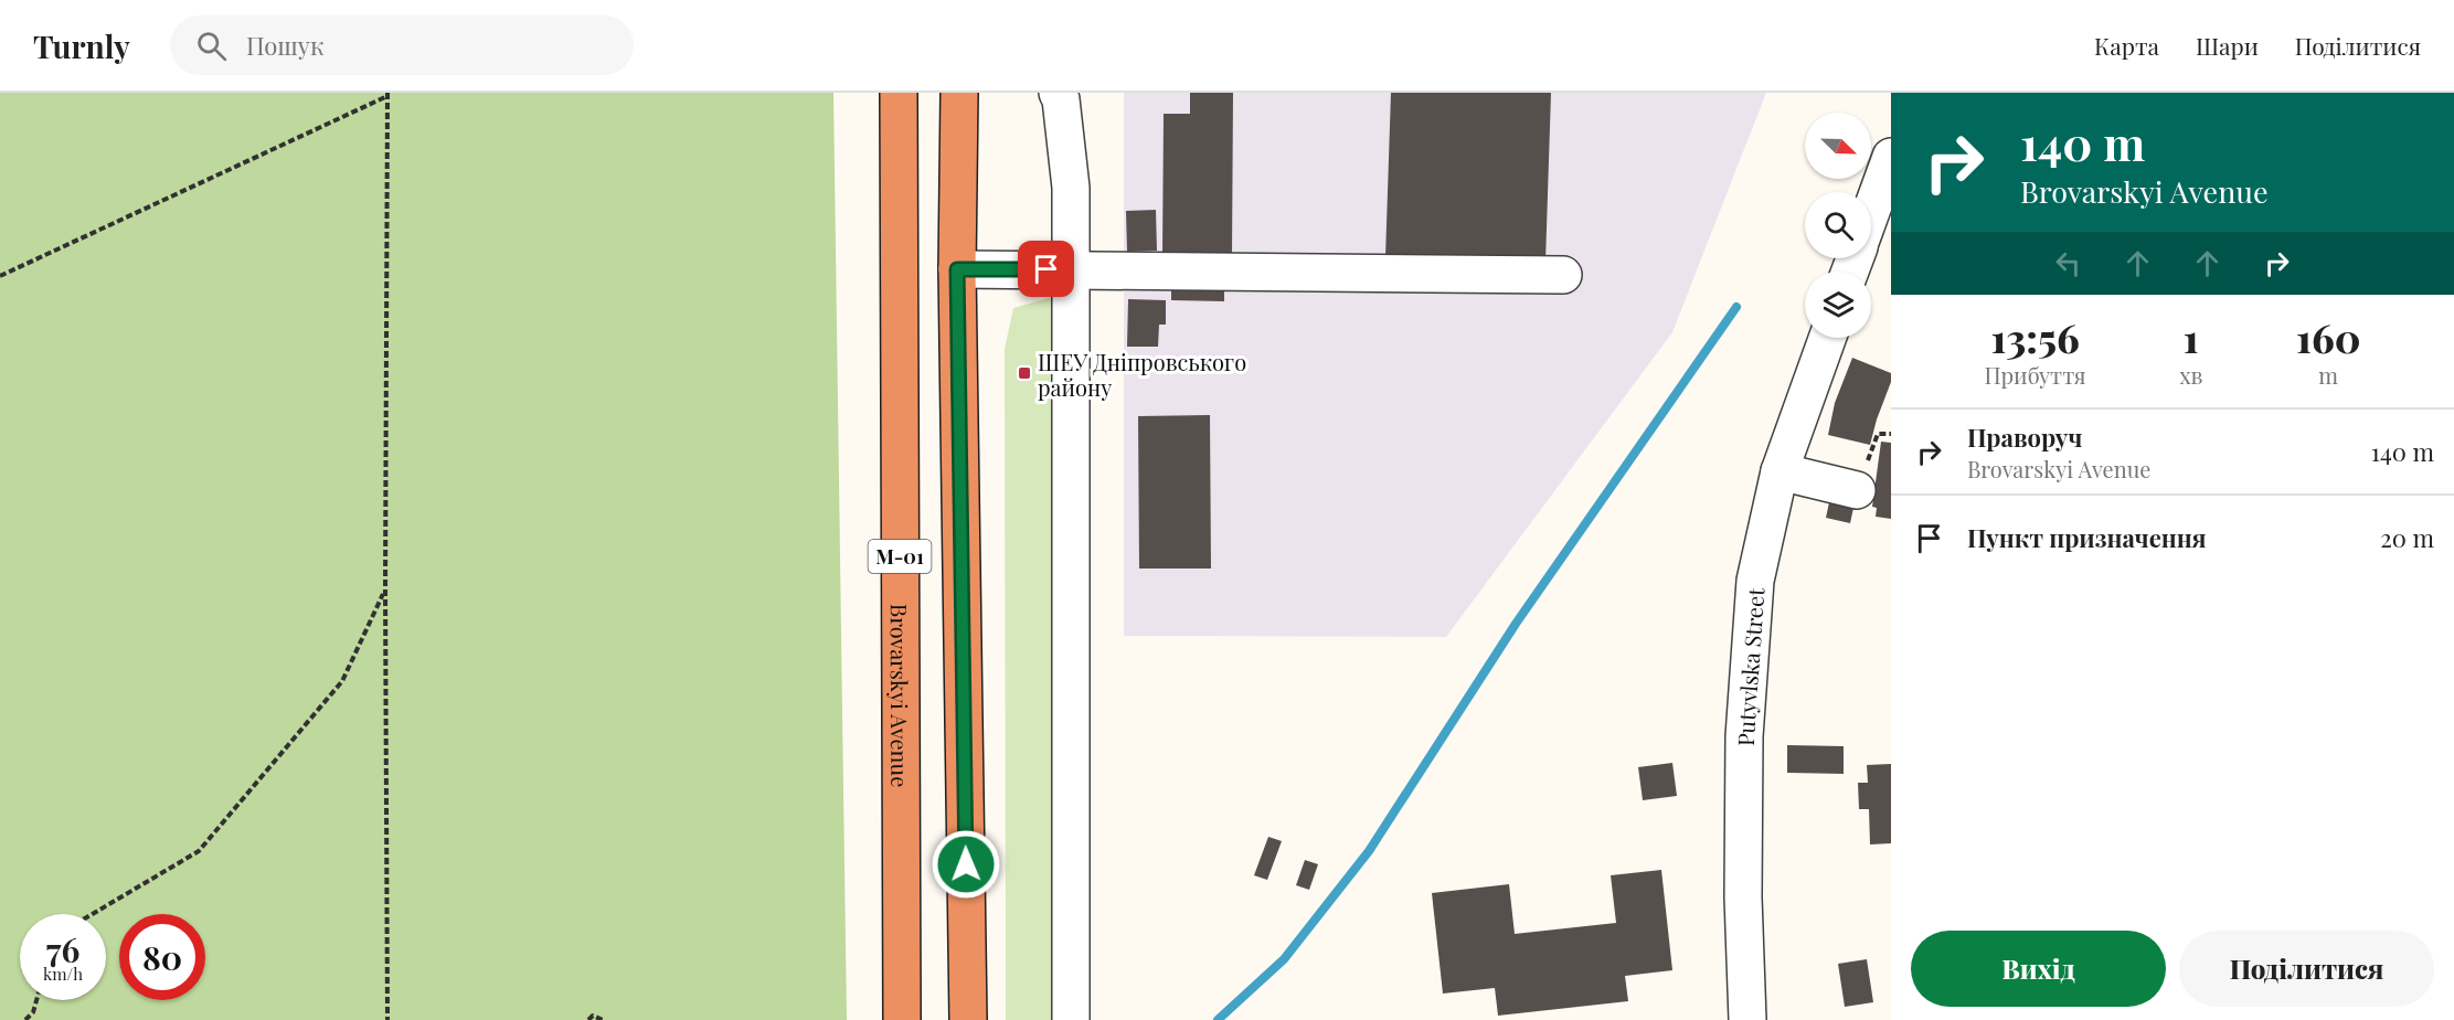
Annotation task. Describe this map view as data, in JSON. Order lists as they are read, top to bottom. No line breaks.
{"streets":{"highway":["М-01","Brovarskyi Avenue"],"street":["Putyvlska Street"]},"places":{"transit":["ШЕУ Дніпровського району"]},"north":"bottom right","page":{"header":"Turnly","search":"Пошук","nav":["Карта","Шари","Поділитися"],"turn":["140 m","Brovarskyi Avenue"],"eta":["13:56","Прибуття","1","хв","160","m"],"list":[{"name":"Праворуч","note":"Brovarskyi Avenue","value":"140 m"},{"name":"Пункт призначення","value":"20 m"}],"speed":"76 km/h","limit":"80","buttons":["Вихід","Поділитися"]}}
